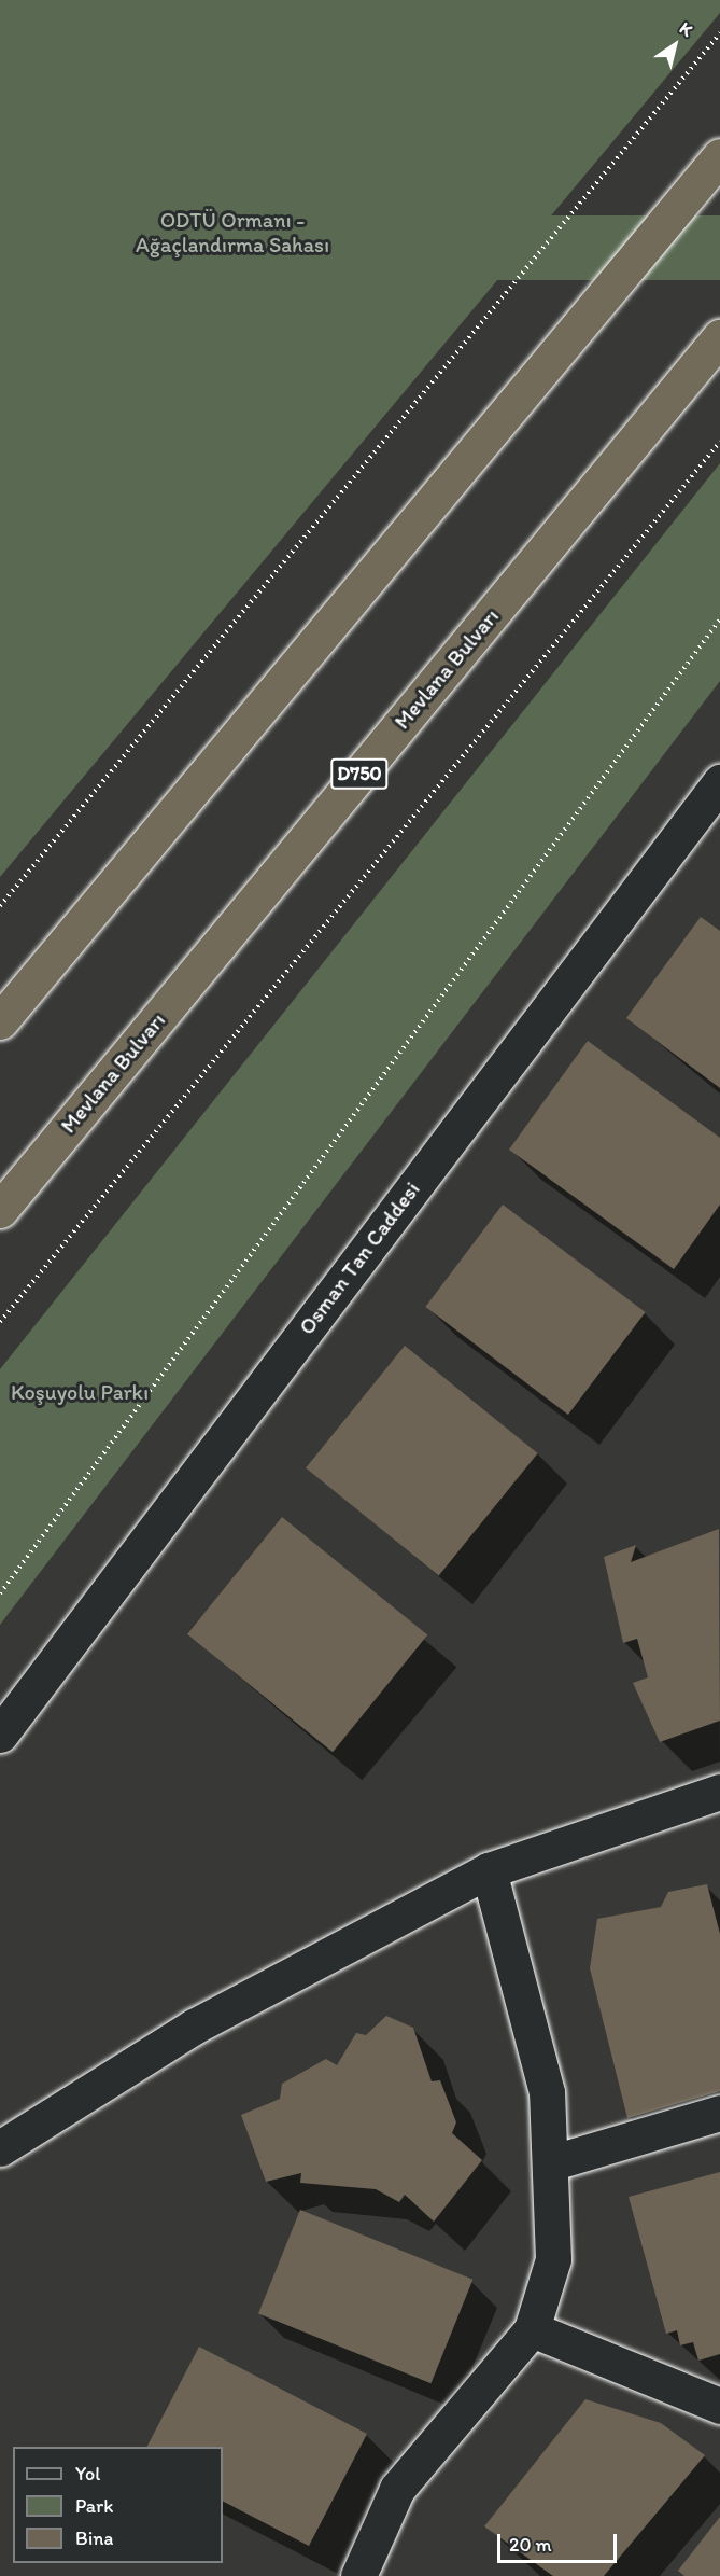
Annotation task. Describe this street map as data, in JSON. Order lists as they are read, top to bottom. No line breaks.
{"streets":{"highway":["Mevlana Bulvarı","D750"],"street":["Osman Tan Caddesi"]},"parks":["ODTÜ Ormanı - Ağaçlandırma Sahası","Koşuyolu Parkı"],"legend":["Yol","Park","Bina"],"scale_bar":"20 m","north":"top right"}
